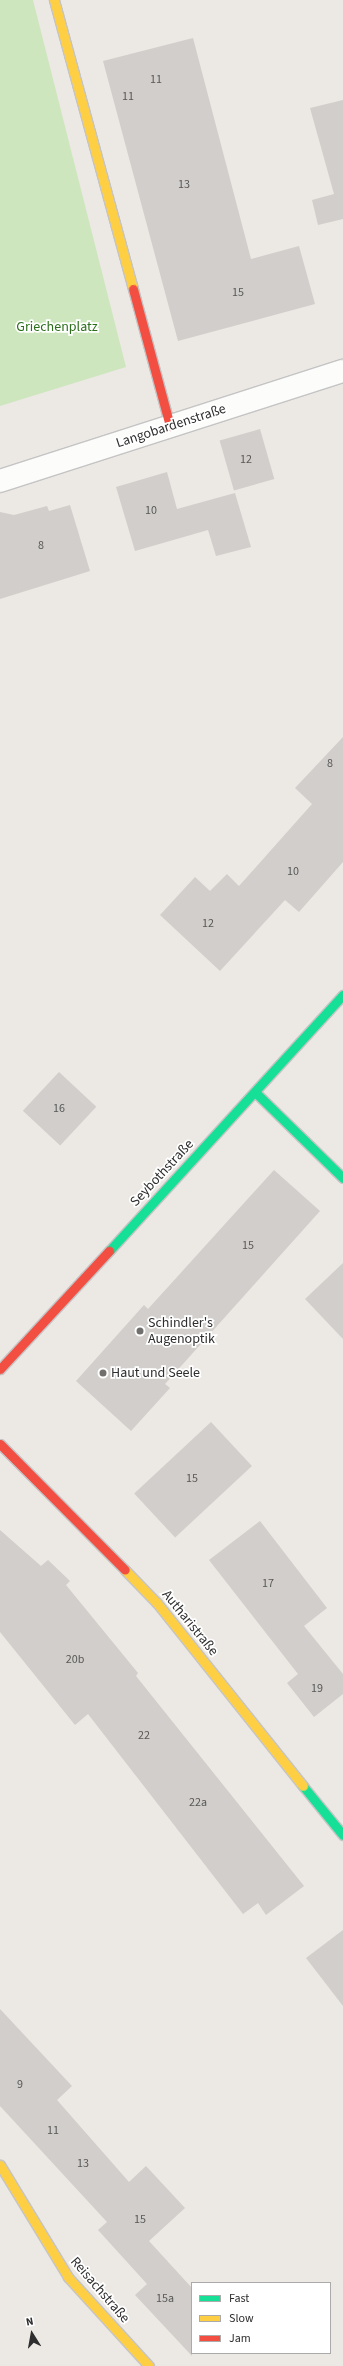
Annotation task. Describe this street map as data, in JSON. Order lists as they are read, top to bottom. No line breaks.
{"streets":{"street":["Langobardenstraße","Seybothstraße","Autharistraße","Reisachstraße"]},"parks":["Griechenplatz"],"places":["Schindler's Augenoptik","Haut und Seele"],"house_numbers":["11","11","13","15","12","10","8","8","10","12","16","15","15","17","20b","19","22","22a","9","11","13","15","15a"],"legend":["Fast","Slow","Jam"],"north":"top"}
